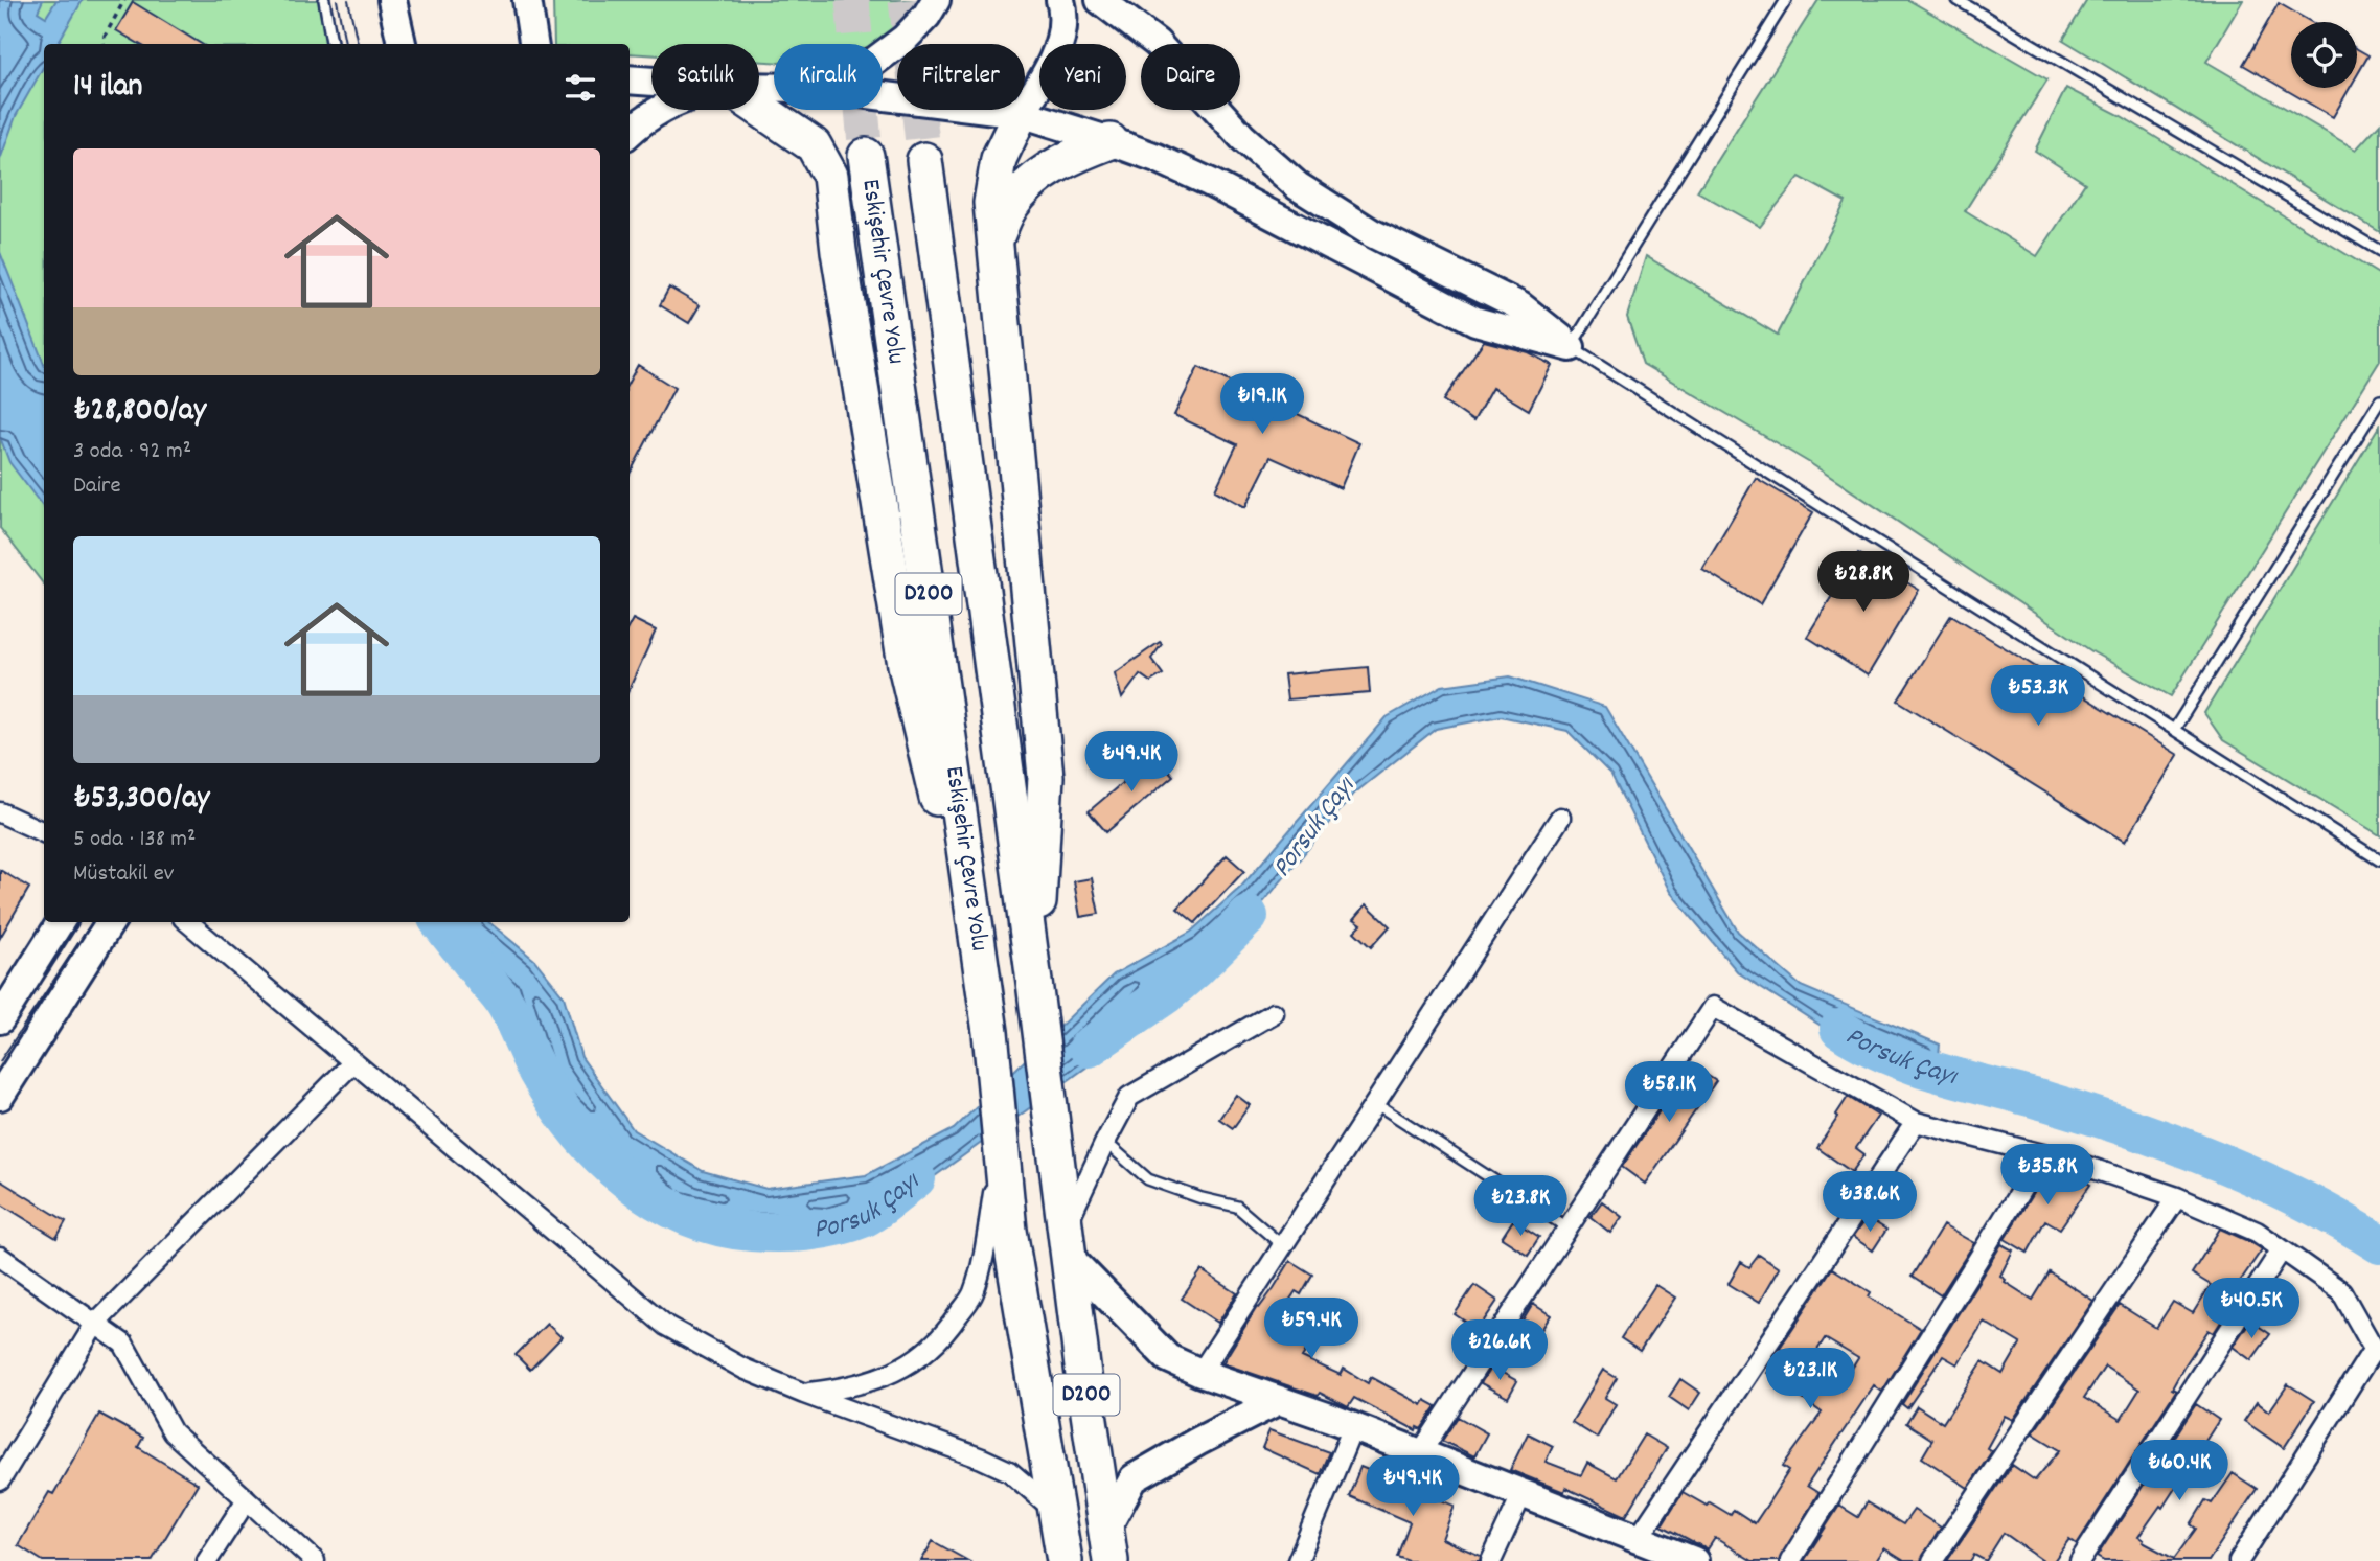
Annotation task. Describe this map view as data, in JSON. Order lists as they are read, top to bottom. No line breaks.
{"streets":{"highway":["Eskişehir Çevre Yolu","D200"]},"water":["Porsuk Çayı"],"page":{"chip":["Satılık","Kiralık","Filtreler","Yeni","Daire"],"heading":"14 ilan","list":[{"name":"₺28,800/ay","note":"3 oda · 92 m² · Daire"},{"name":"₺53,300/ay","note":"5 oda · 138 m² · Müstakil ev"}],"price":["₺19.1K","₺28.8K","₺53.3K","₺49.4K","₺58.1K","₺35.8K","₺38.6K","₺23.8K","₺40.5K","₺59.4K","₺26.6K","₺23.1K","₺60.4K","₺49.4K"]}}
